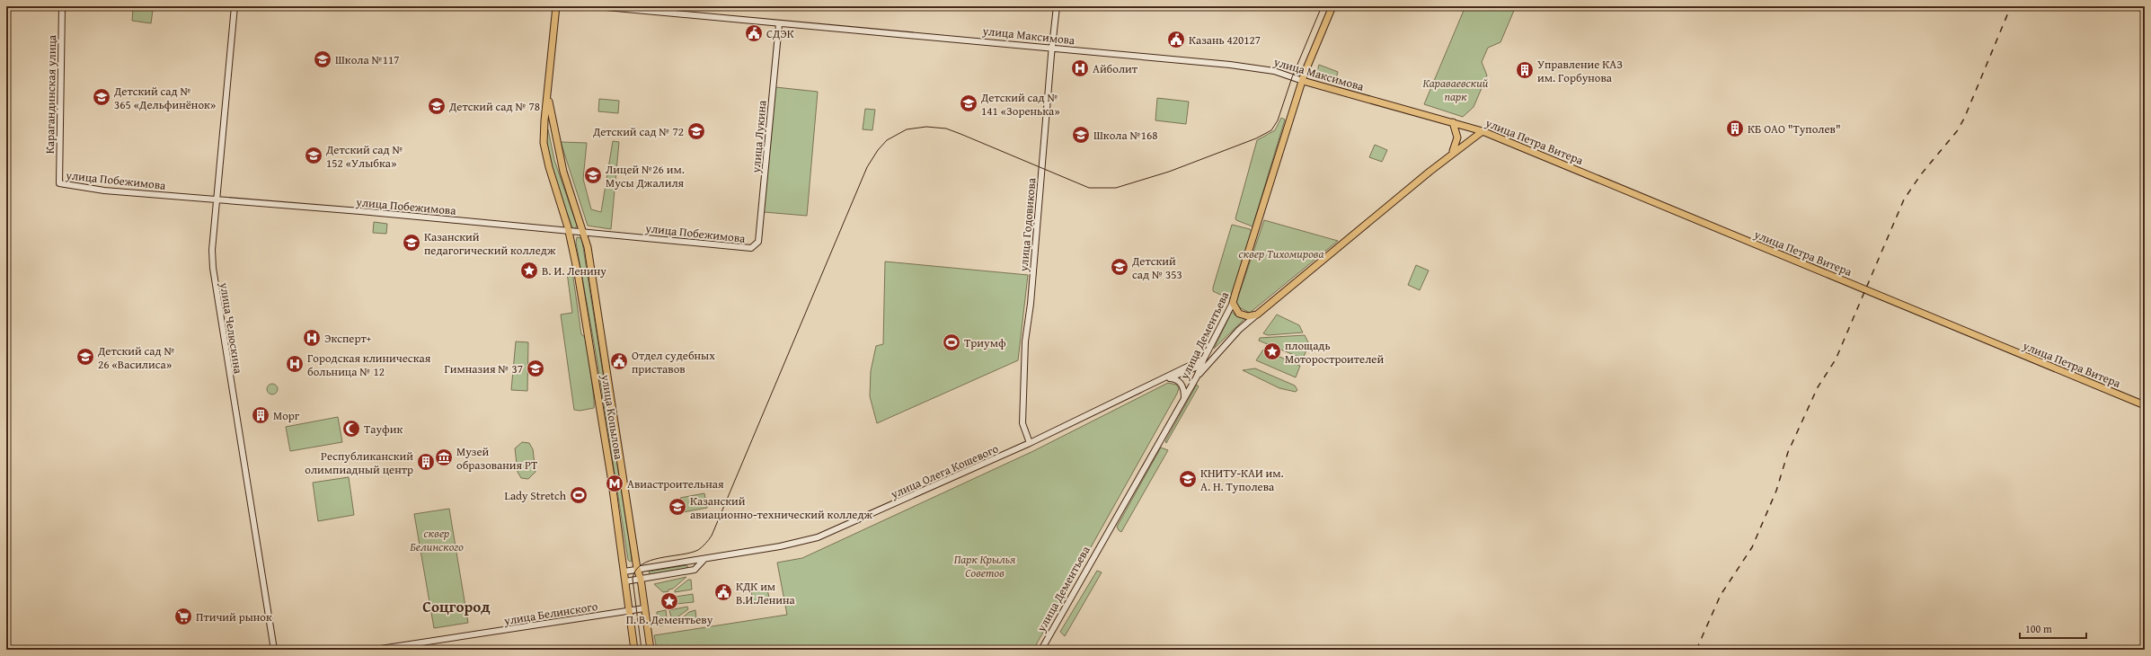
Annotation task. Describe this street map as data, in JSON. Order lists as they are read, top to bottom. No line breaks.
{"streets":{"main road":["улица Максимова","улица Петра Витера","улица Дементьева","улица Копылова"],"street":["Карагандинская улица","улица Лукина","улица Побежимова","улица Годовикова","улица Челюскина","улица Олега Кошевого","улица Белинского"]},"crossings":[["улица Максимова","улица Лукина"],["улица Максимова","улица Петра Витера"],["улица Максимова","улица Годовикова"],["улица Максимова","улица Дементьева"],["Карагандинская улица","улица Побежимова"],["улица Лукина","улица Побежимова"],["улица Побежимова","улица Челюскина"],["улица Побежимова","улица Копылова"],["улица Годовикова","улица Олега Кошевого"],["улица Дементьева","улица Олега Кошевого"],["улица Копылова","улица Олега Кошевого"],["улица Копылова","улица Белинского"]],"districts":["Соцгород"],"parks":["Караваевский парк","сквер Тихомирова","сквер Белинского","Парк Крылья Советов"],"places":{"public building":["СДЭК","Казань 420127","Отдел судебных приставов","КДК им В.И.Ленина"],"school or university":["Школа №117","Детский сад № 365 «Дельфинёнок»","Детский сад № 141 «Зоренька»","Детский сад № 78","Детский сад № 72","Школа №168","Детский сад № 152 «Улыбка»","Лицей №26 им. Мусы Джалиля","Казанский педагогический колледж","Детский сад № 353","Детский сад № 26 «Василиса»","Гимназия № 37","КНИТУ-КАИ им. А. Н. Туполева","Казанский авиационно-технический колледж"],"hospital":["Айболит","Эксперт+","Городская клиническая больница № 12"],"building":["Управление КАЗ им. Горбунова","КБ ОАО \"Туполев\"","Морг","Республиканский олимпиадный центр"],"place":["В. И. Ленину","площадь Моторостроителей","П. В. Дементьеву"],"sports":["Триумф","Lady Stretch"],"mosque":["Тауфик"],"museum":["Музей образования РТ"],"metro station":["Авиастроительная"],"supermarket":["Птичий рынок"]},"scale_bar":"100 m"}
